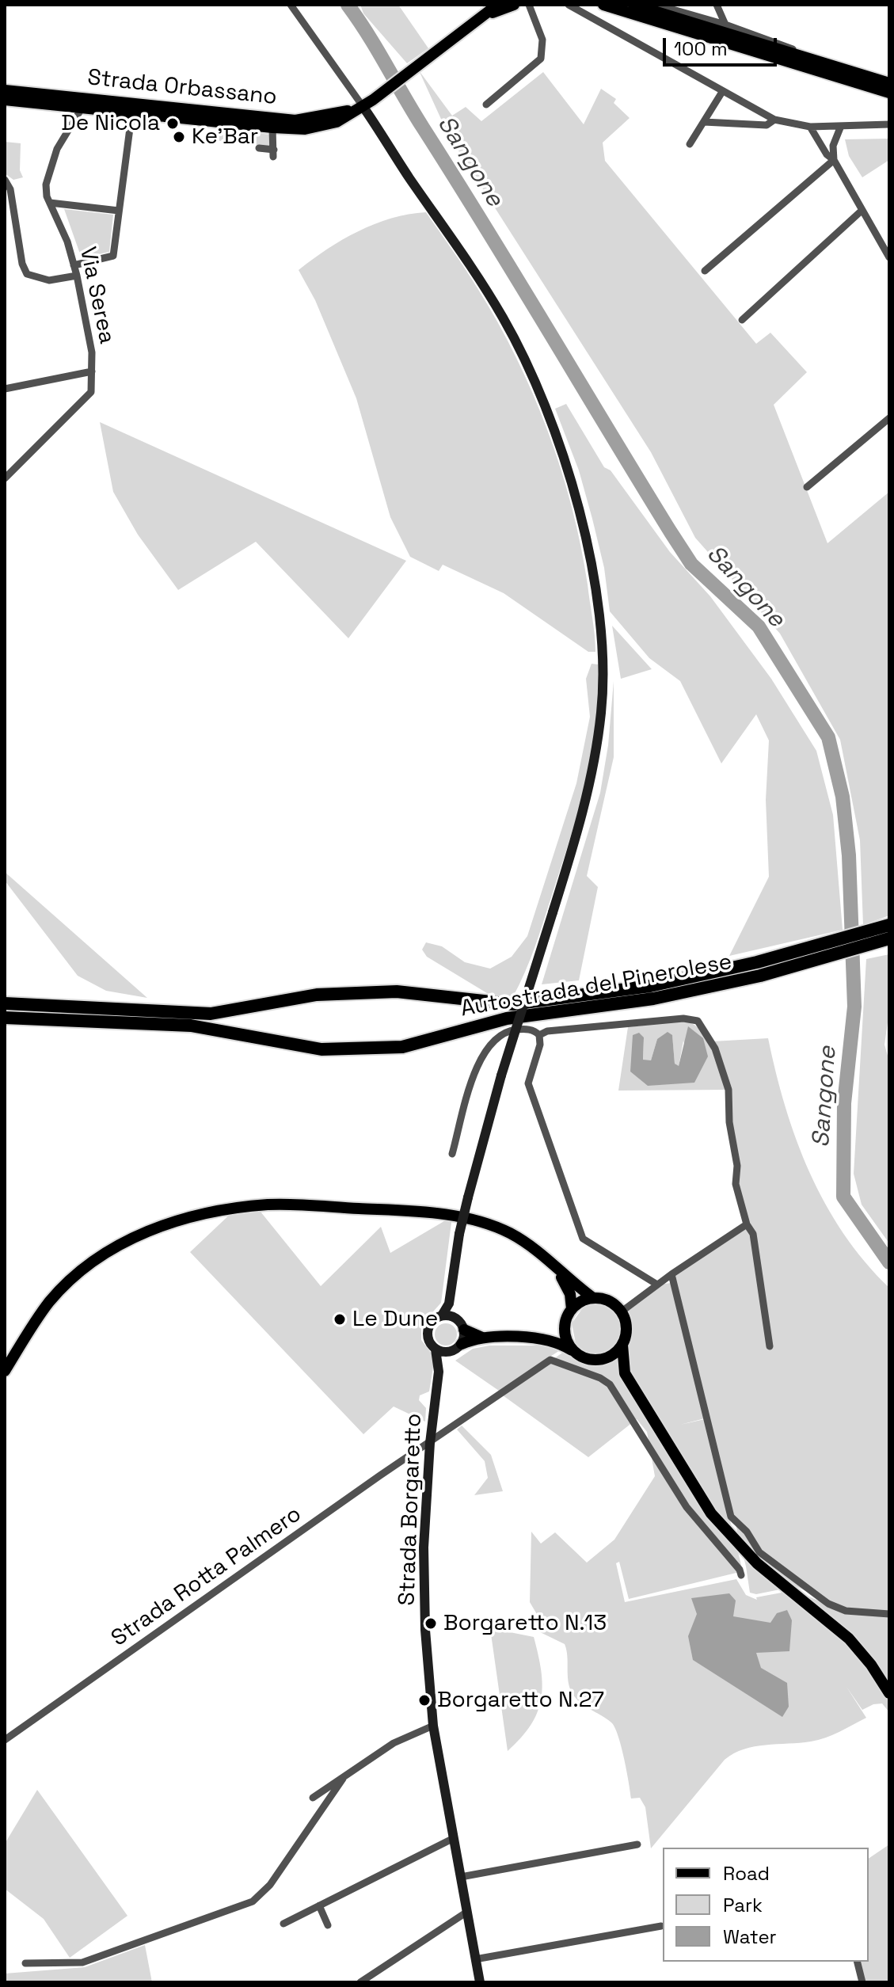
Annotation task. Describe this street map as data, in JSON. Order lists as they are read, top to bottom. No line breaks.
{"streets":{"highway":["Autostrada del Pinerolese"],"main road":["Strada Orbassano"],"street":["Via Serea","Strada Borgaretto","Strada Rotta Palmero"]},"crossings":[["Strada Orbassano","Via Serea"],["Strada Borgaretto","Strada Rotta Palmero"]],"water":["Sangone"],"places":["De Nicola","Ke'Bar","Le Dune","Borgaretto N.13","Borgaretto N.27"],"legend":["Road","Park","Water"],"scale_bar":"100 m"}
